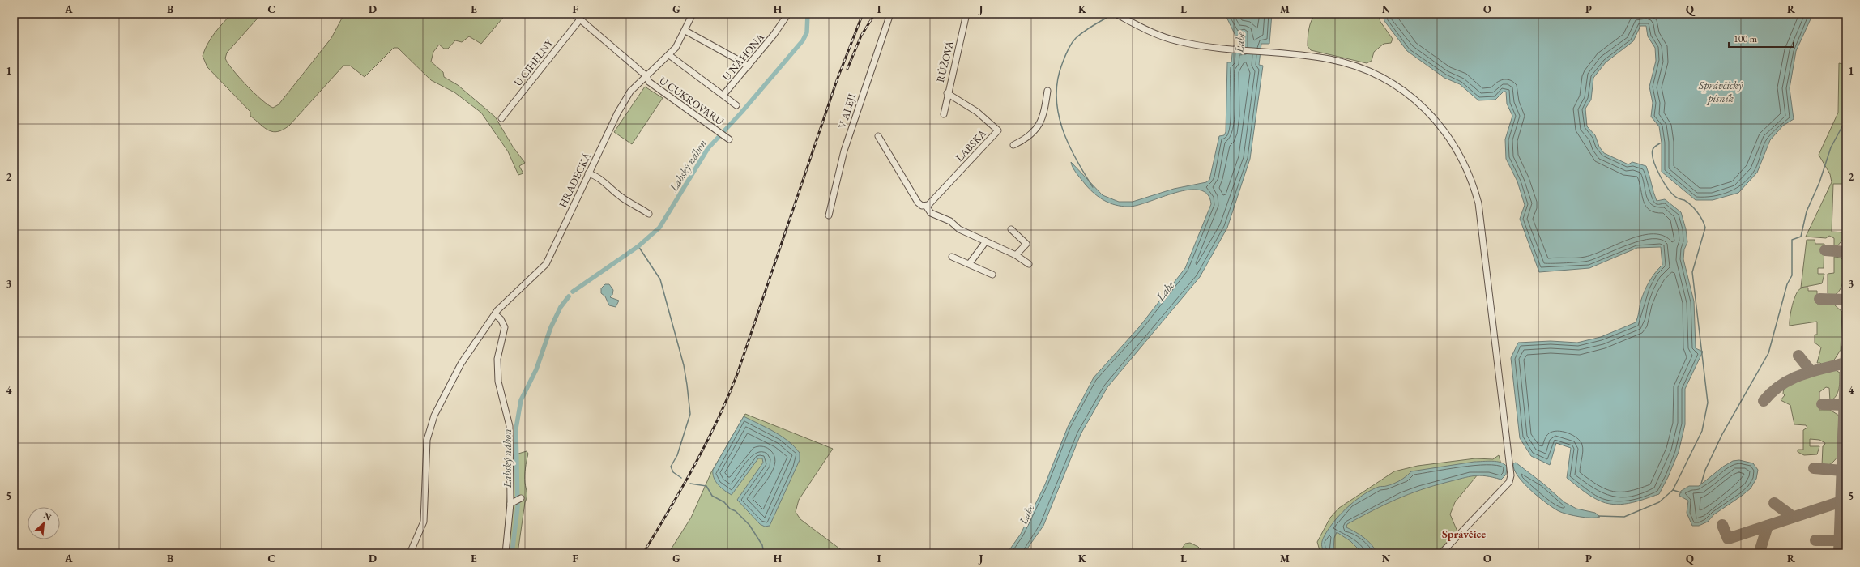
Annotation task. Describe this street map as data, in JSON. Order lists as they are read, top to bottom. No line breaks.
{"streets":{"street":["U NÁHONA","RŮŽOVÁ","U CIHELNY","U CUKROVARU","V ALEJI","LABSKÁ","HRADECKÁ"]},"crossings":[["U NÁHONA","U CUKROVARU"],["RŮŽOVÁ","LABSKÁ"],["U CIHELNY","U CUKROVARU"],["U CUKROVARU","HRADECKÁ"]],"districts":["Správčice"],"water":["Labe","Správčický písník","Labský náhon"],"scale_bar":"100 m","north":"top right","grid":{"columns":["A","B","C","D","E","F","G","H","I","J","K","L","M","N","O","P","Q","R"],"rows":["1","2","3","4","5"]}}
